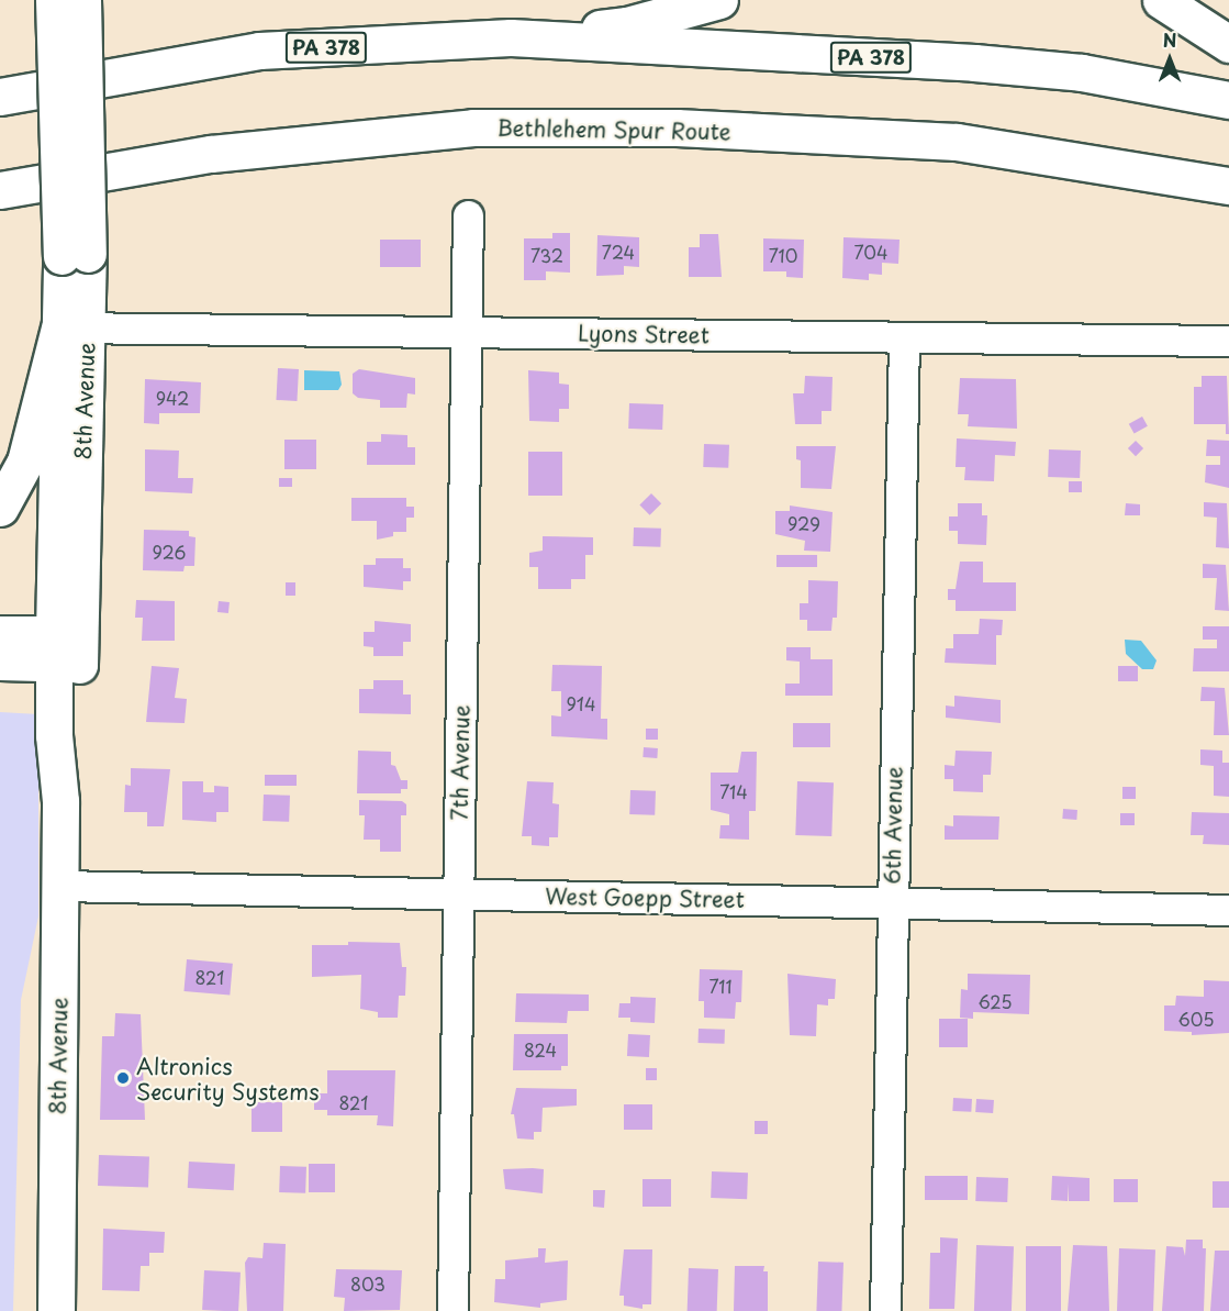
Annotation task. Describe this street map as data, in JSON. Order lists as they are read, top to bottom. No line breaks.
{"streets":{"main road":["PA 378","Bethlehem Spur Route","8th Avenue"],"street":["Lyons Street","7th Avenue","6th Avenue","West Goepp Street"]},"crossings":[["Lyons Street","8th Avenue"],["Lyons Street","7th Avenue"],["Lyons Street","6th Avenue"],["8th Avenue","West Goepp Street"],["7th Avenue","West Goepp Street"],["6th Avenue","West Goepp Street"]],"places":["Altronics Security Systems"],"house_numbers":["724","704","732","710","942","929","926","914","714","821","711","625","605","824","821","803"],"north":"top"}
